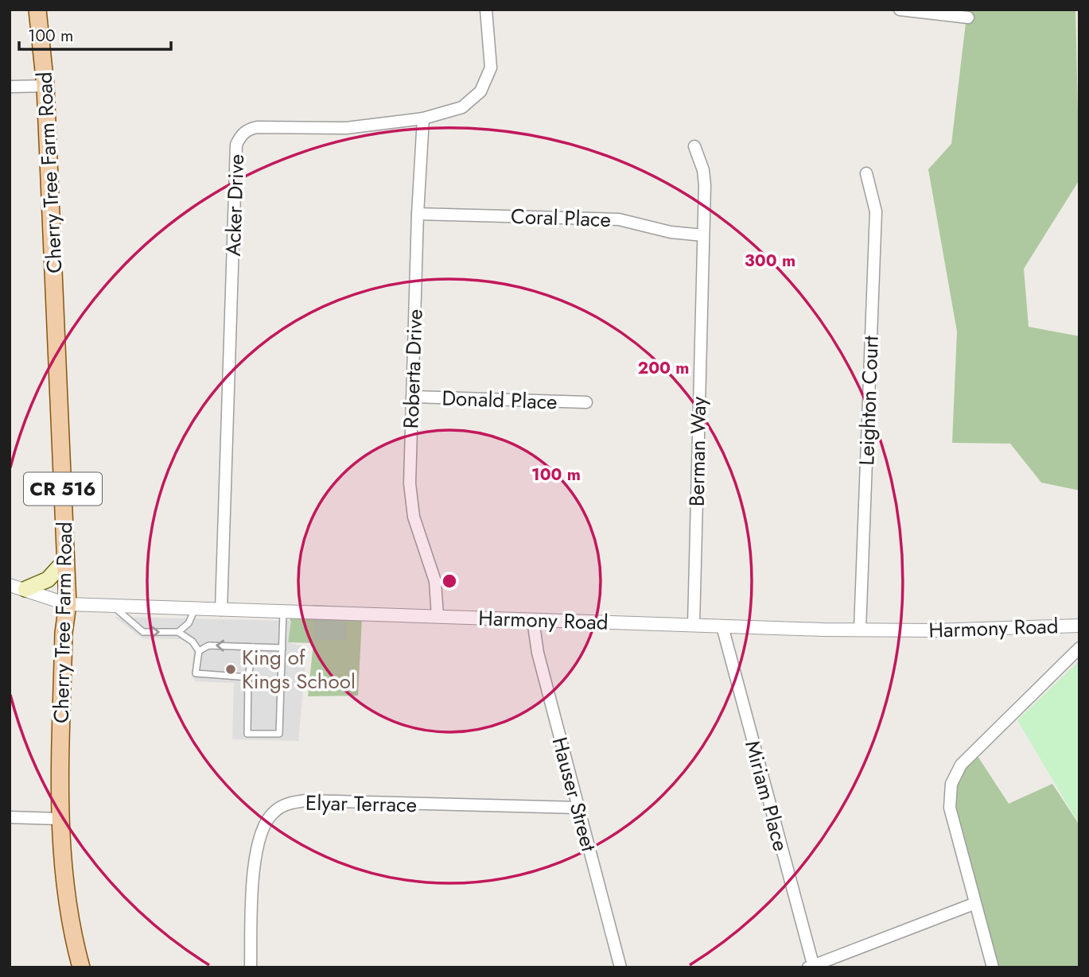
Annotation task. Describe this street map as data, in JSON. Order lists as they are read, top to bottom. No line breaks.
{"streets":{"main road":["Cherry Tree Farm Road","CR 516"],"street":["Acker Drive","Coral Place","Roberta Drive","Donald Place","Leighton Court","Berman Way","Harmony Road","Hauser Street","Miriam Place","Elyar Terrace"]},"crossings":[["Cherry Tree Farm Road","Harmony Road"],["Acker Drive","Roberta Drive"],["Acker Drive","Harmony Road"],["Coral Place","Roberta Drive"],["Coral Place","Berman Way"],["Roberta Drive","Donald Place"],["Roberta Drive","Harmony Road"],["Leighton Court","Harmony Road"],["Berman Way","Harmony Road"],["Harmony Road","Hauser Street"],["Harmony Road","Miriam Place"],["Hauser Street","Elyar Terrace"]],"places":["King of Kings School"],"scale_bar":"100 m","rings":["300 m","200 m","100 m"]}
